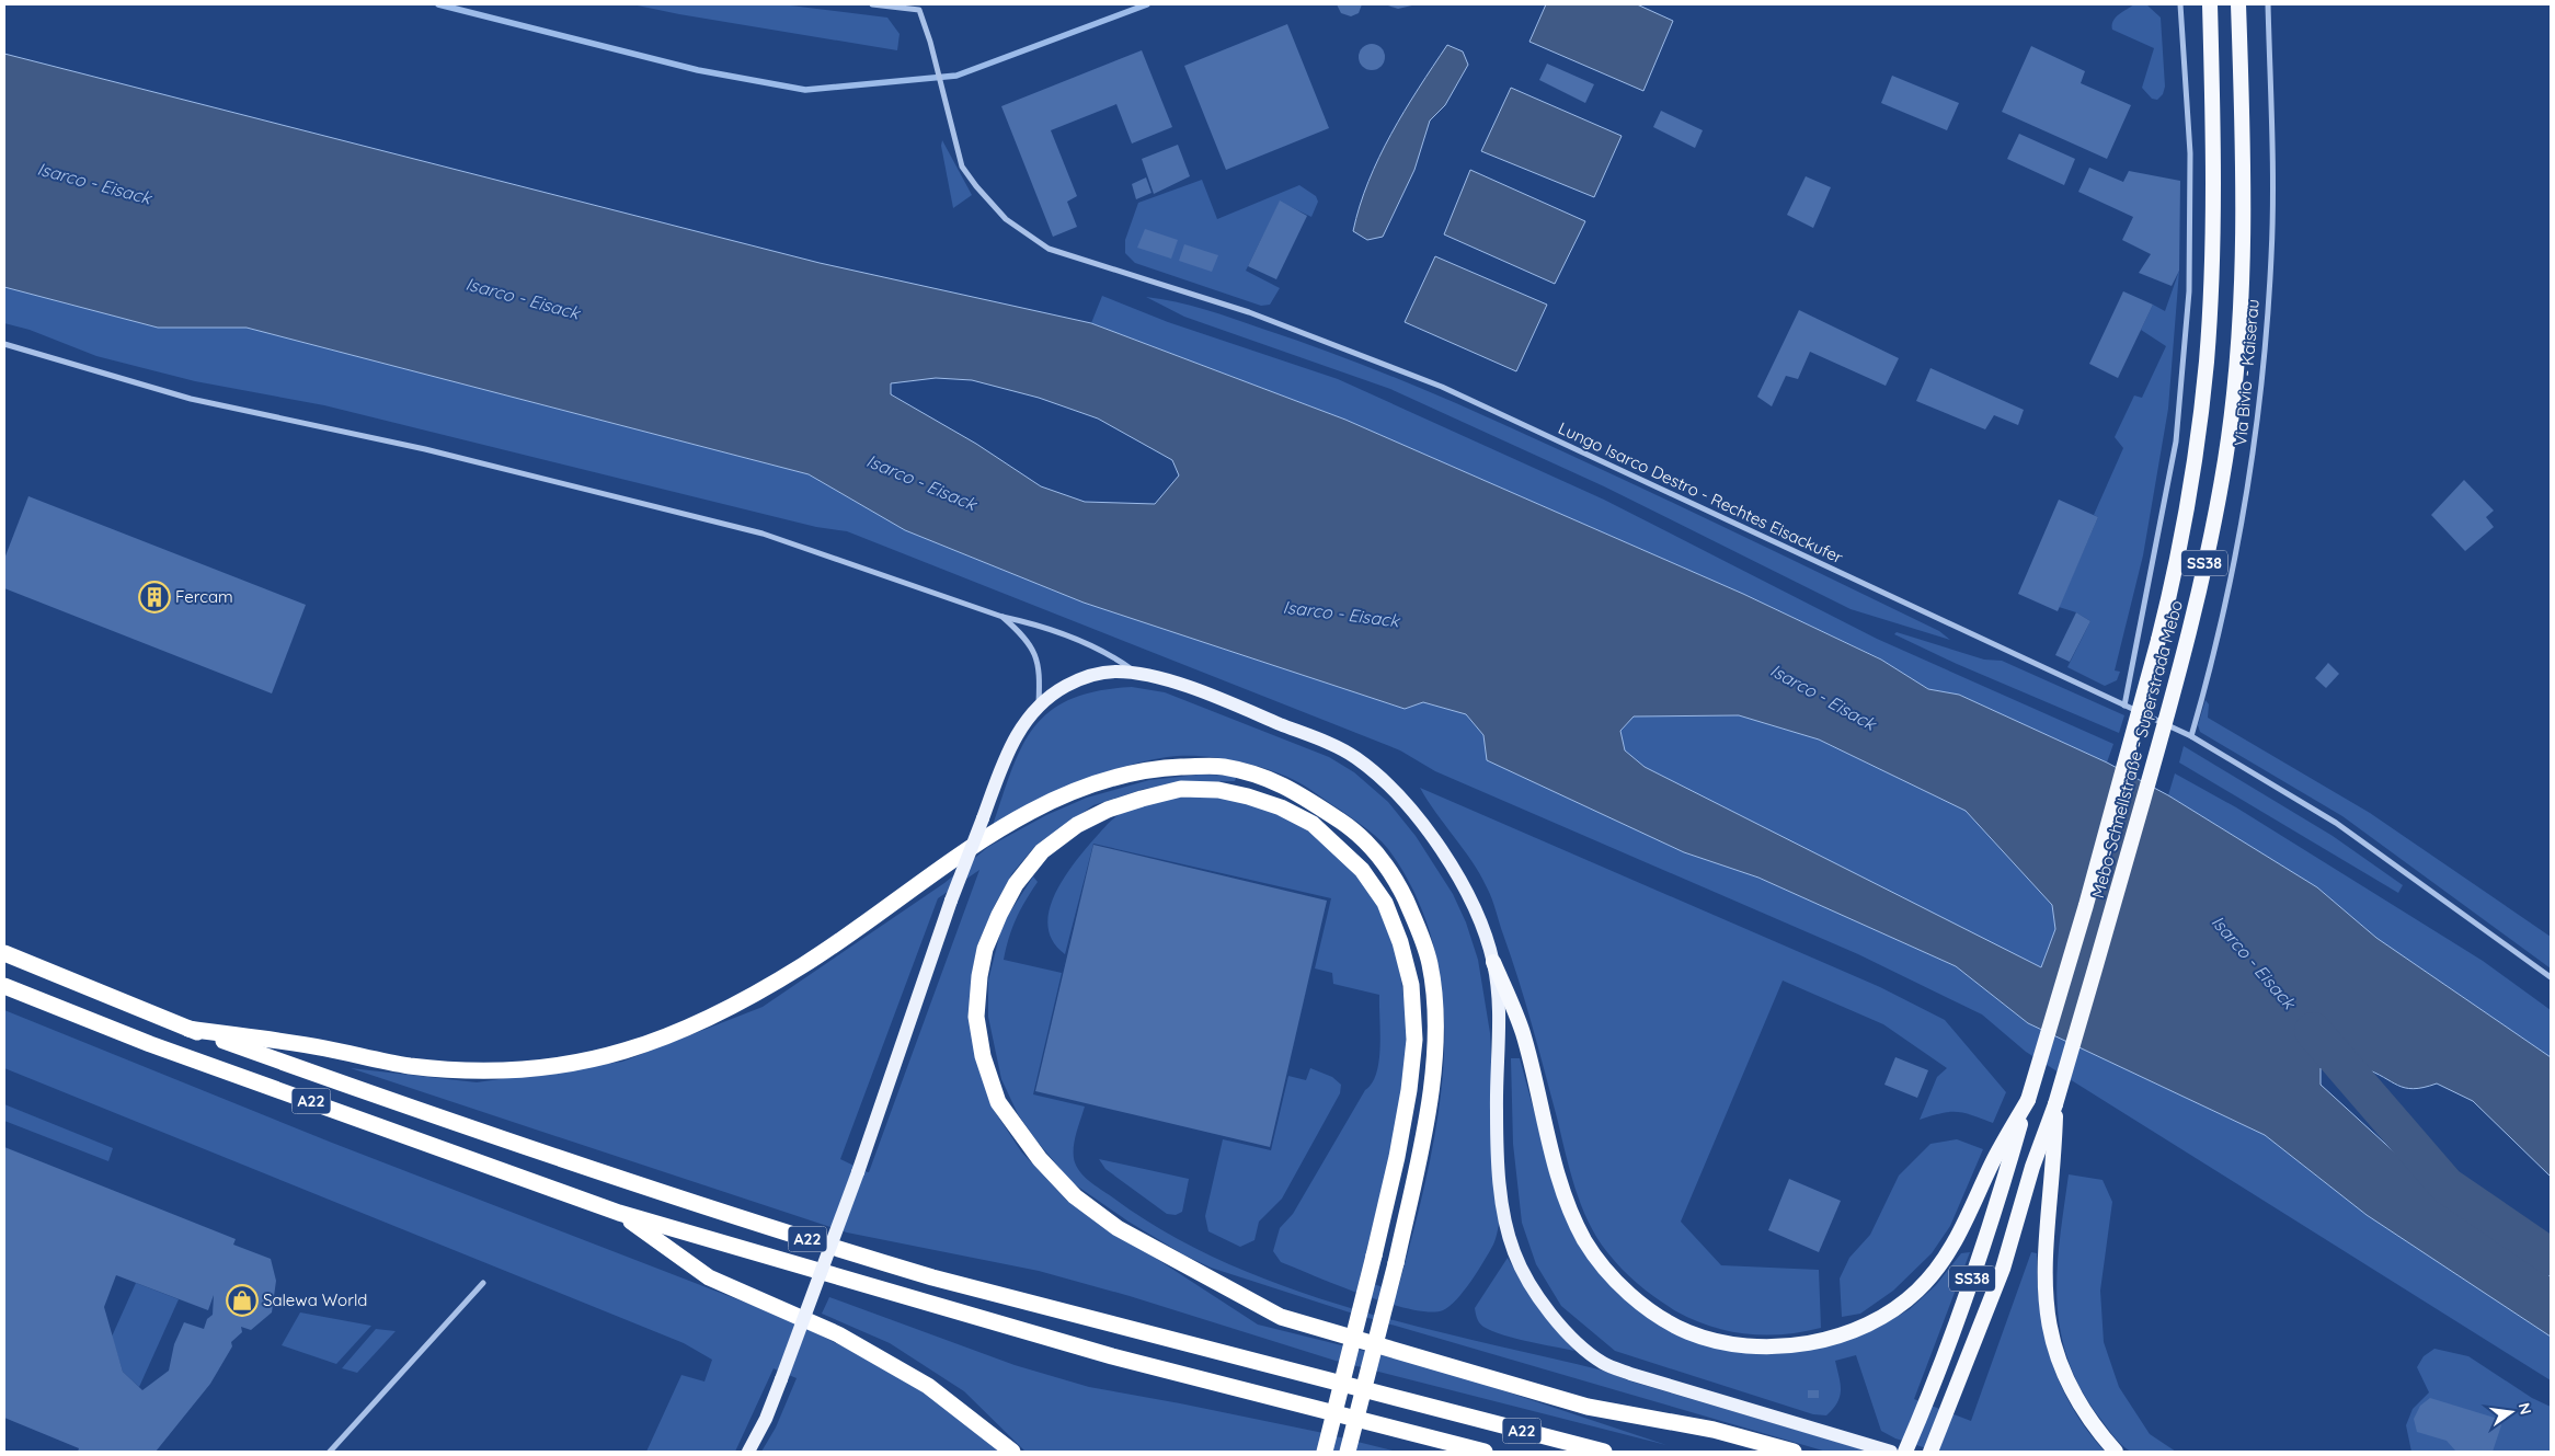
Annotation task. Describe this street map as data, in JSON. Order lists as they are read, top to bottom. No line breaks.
{"streets":{"highway":["SS38","Mebo-Schnellstraße - Superstrada Mebo","A22"],"street":["Via Bivio - Kaiserau","Lungo Isarco Destro - Rechtes Eisackufer"]},"crossings":[["Via Bivio - Kaiserau","Lungo Isarco Destro - Rechtes Eisackufer"],["SS38","Mebo-Schnellstraße - Superstrada Mebo"]],"water":["Isarco - Eisack"],"places":{"building":["Fercam"],"shop":["Salewa World"]},"north":"right"}
